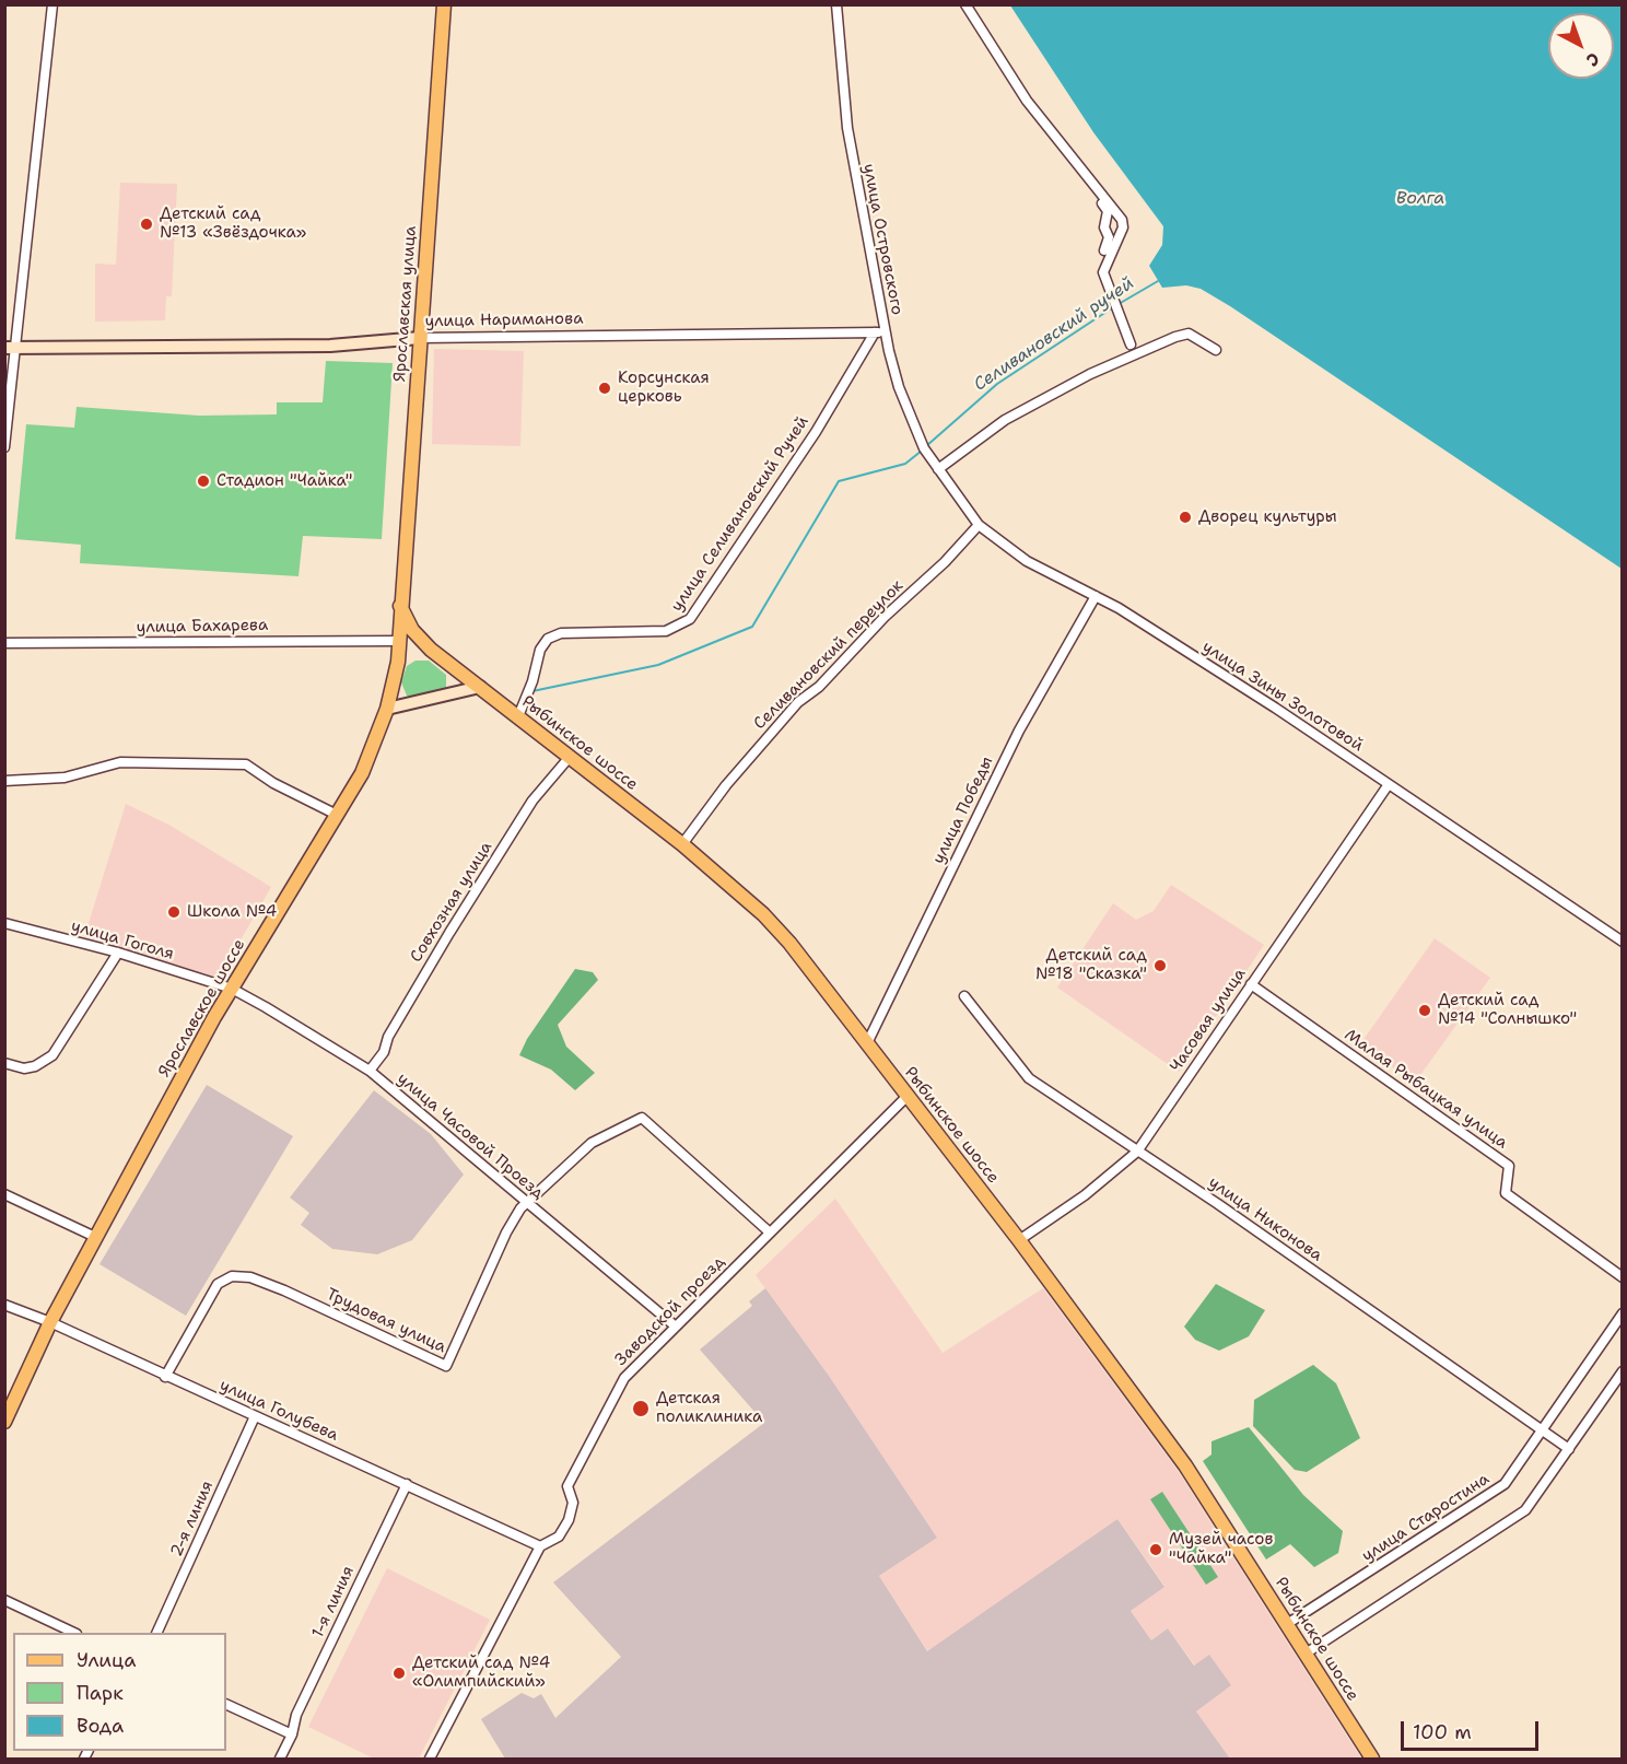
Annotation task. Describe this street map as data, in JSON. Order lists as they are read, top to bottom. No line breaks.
{"streets":{"main road":["Ярославская улица","улица Нариманова","Рыбинское шоссе","Ярославское шоссе"],"street":["улица Островского","улица Селивановский Ручей","улица Бахарева","Селивановский переулок","улица Зины Золотовой","улица Победы","Совхозная улица","улица Гоголя","Часовая улица","Малая Рыбацкая улица","улица Часовой Проезд","улица Никонова","Заводской проезд","Трудовая улица","улица Голубева","улица Старостина","2-я линия","1-я линия"]},"crossings":[["улица Островского","улица Нариманова"],["улица Островского","улица Селивановский Ручей"],["улица Островского","улица Зины Золотовой"],["Ярославская улица","улица Нариманова"],["Ярославская улица","Рыбинское шоссе"],["Ярославская улица","Ярославское шоссе"],["улица Нариманова","улица Селивановский Ручей"],["улица Селивановский Ручей","Рыбинское шоссе"],["улица Бахарева","Ярославское шоссе"],["Селивановский переулок","улица Зины Золотовой"],["Селивановский переулок","Рыбинское шоссе"],["улица Зины Золотовой","улица Победы"],["улица Зины Золотовой","Часовая улица"],["Рыбинское шоссе","улица Победы"],["Рыбинское шоссе","Совхозная улица"],["Рыбинское шоссе","Ярославское шоссе"],["Рыбинское шоссе","Часовая улица"],["Рыбинское шоссе","Заводской проезд"],["Рыбинское шоссе","улица Старостина"],["Совхозная улица","улица Часовой Проезд"],["улица Гоголя","Ярославское шоссе"],["улица Гоголя","улица Часовой Проезд"],["Ярославское шоссе","улица Часовой Проезд"],["Ярославское шоссе","улица Голубева"],["Часовая улица","Малая Рыбацкая улица"],["Часовая улица","улица Никонова"],["улица Часовой Проезд","Заводской проезд"],["улица Часовой Проезд","Трудовая улица"],["улица Никонова","улица Старостина"],["Заводской проезд","Трудовая улица"],["Заводской проезд","улица Голубева"],["Трудовая улица","улица Голубева"],["улица Голубева","2-я линия"],["улица Голубева","1-я линия"]],"water":["Волга","Селивановский ручей"],"places":["Детский сад №13 «Звёздочка»","Корсунская церковь","Стадион \"Чайка\"","Дворец культуры","Школа №4","Детский сад №18 \"Сказка\"","Детский сад №14 \"Солнышко\"","Детская поликлиника","Музей часов \"Чайка\"","Детский сад №4 «Олимпийский»"],"legend":["Улица","Парк","Вода"],"scale_bar":"100 m","north":"bottom right"}
